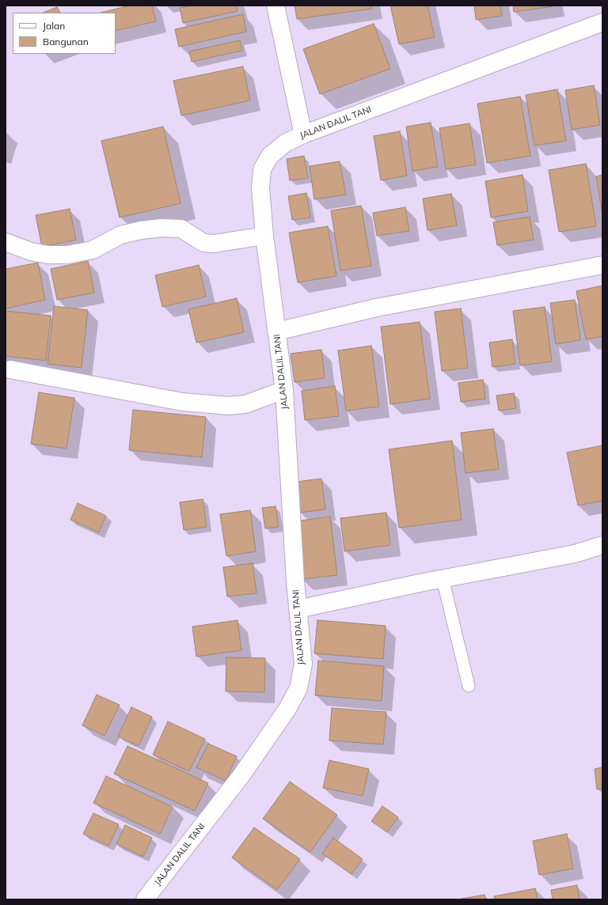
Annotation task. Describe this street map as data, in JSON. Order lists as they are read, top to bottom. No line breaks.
{"streets":{"street":["JALAN DALIL TANI"]},"legend":["Jalan","Bangunan"]}
